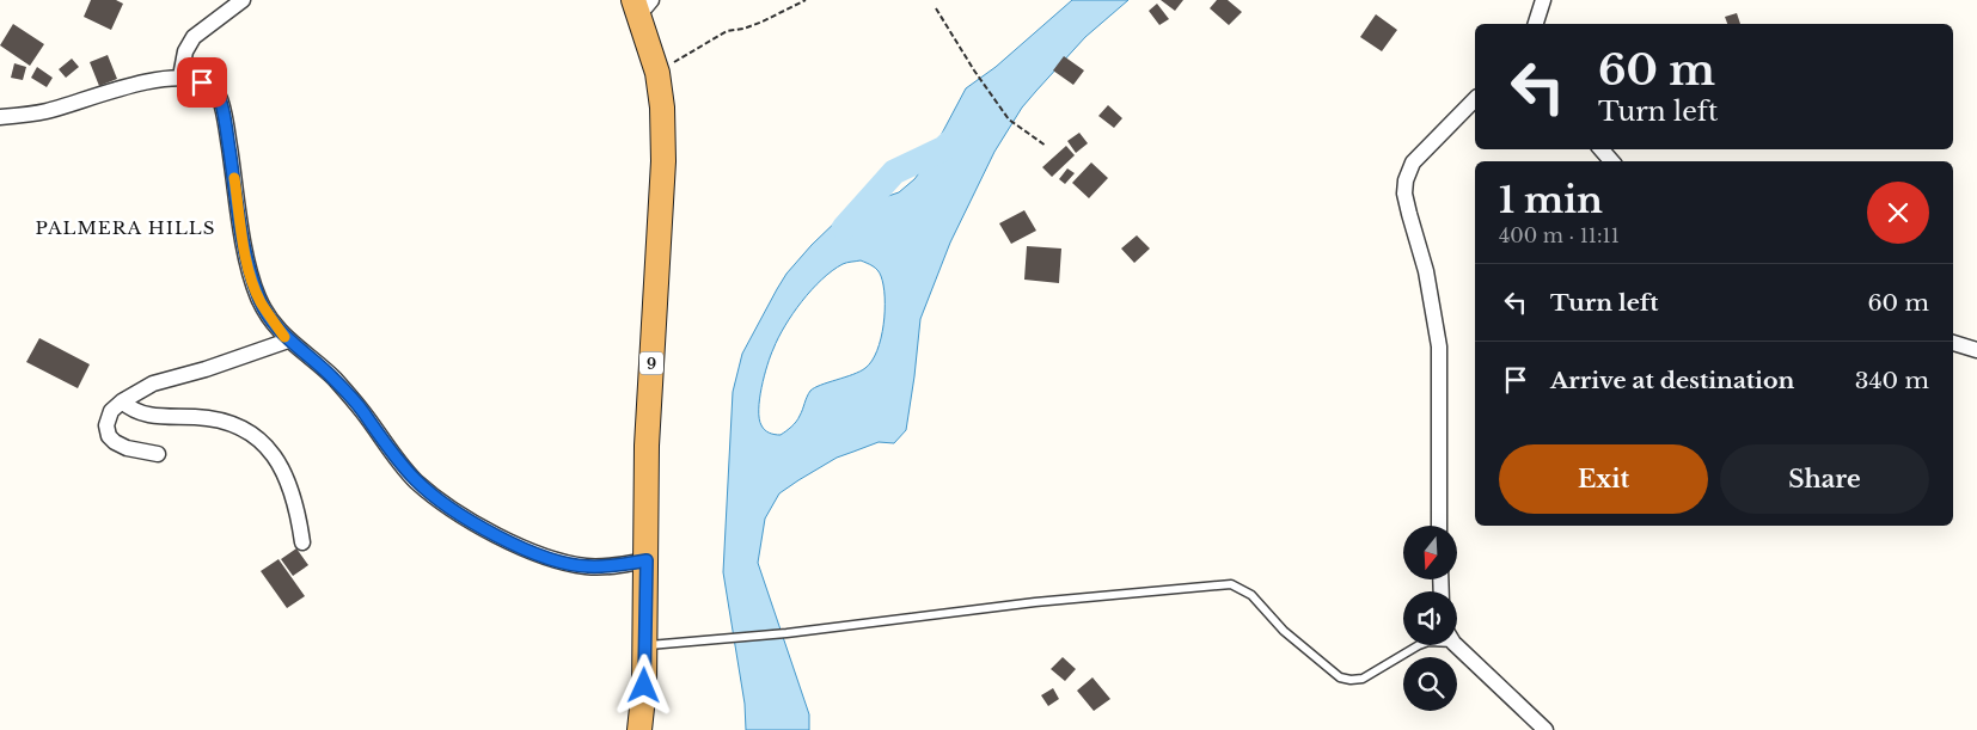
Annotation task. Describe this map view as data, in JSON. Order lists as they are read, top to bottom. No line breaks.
{"streets":{"highway":["9"]},"districts":["PALMERA HILLS"],"north":"bottom","page":{"turn":["60 m","Turn left"],"heading":["1 min","400 m · 11:11"],"list":[{"name":"Turn left","value":"60 m"},{"name":"Arrive at destination","value":"340 m"}],"buttons":["Exit","Share"]}}
